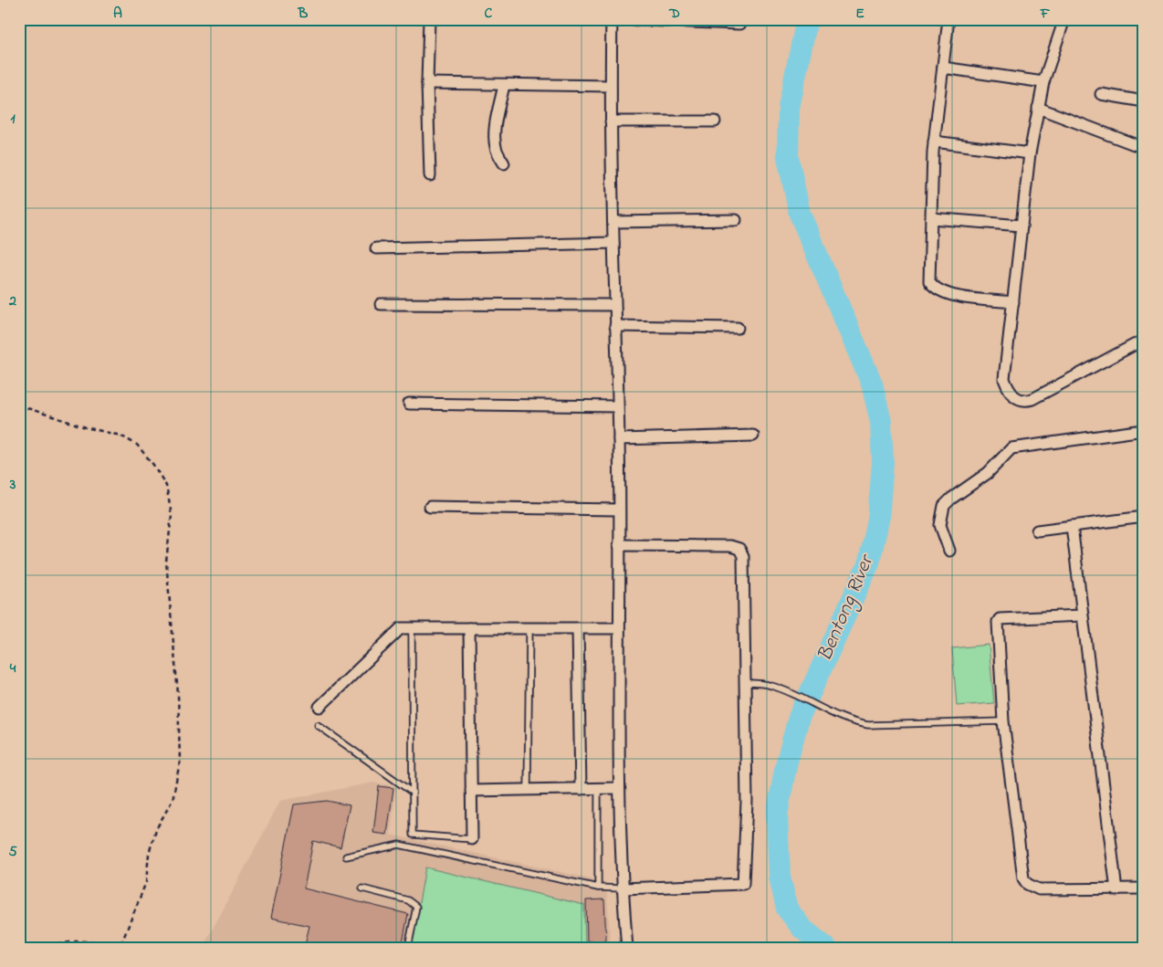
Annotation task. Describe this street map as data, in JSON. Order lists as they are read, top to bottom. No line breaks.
{"water":["Bentong River"],"grid":{"columns":["A","B","C","D","E","F"],"rows":["1","2","3","4","5"]}}
